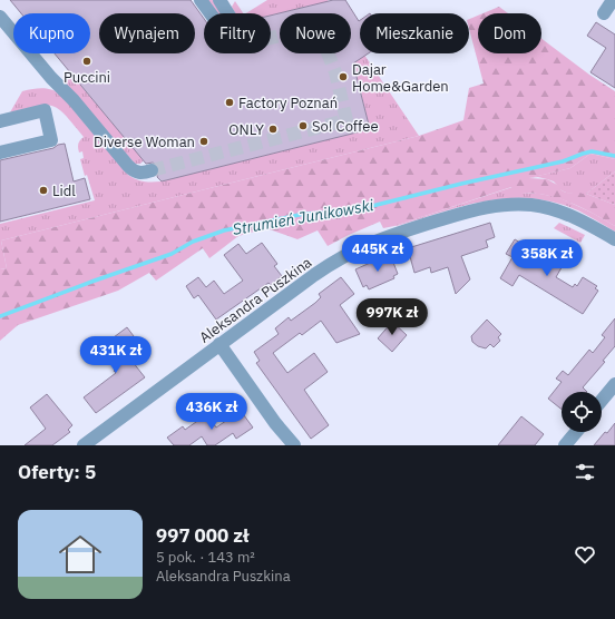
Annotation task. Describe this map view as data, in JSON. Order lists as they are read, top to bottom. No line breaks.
{"streets":{"street":["Aleksandra Puszkina"]},"water":["Strumień Junikowski"],"places":["Puccini","Dajar Home&Garden","Factory Poznań","So! Coffee","ONLY","Diverse Woman","Lidl"],"page":{"chip":["Kupno","Wynajem","Filtry","Nowe","Mieszkanie","Dom"],"price":["445K zł","358K zł","997K zł","431K zł","436K zł"],"heading":"Oferty: 5","list":[{"name":"997 000 zł","note":"5 pok. · 143 m² · Aleksandra Puszkina"}]}}
